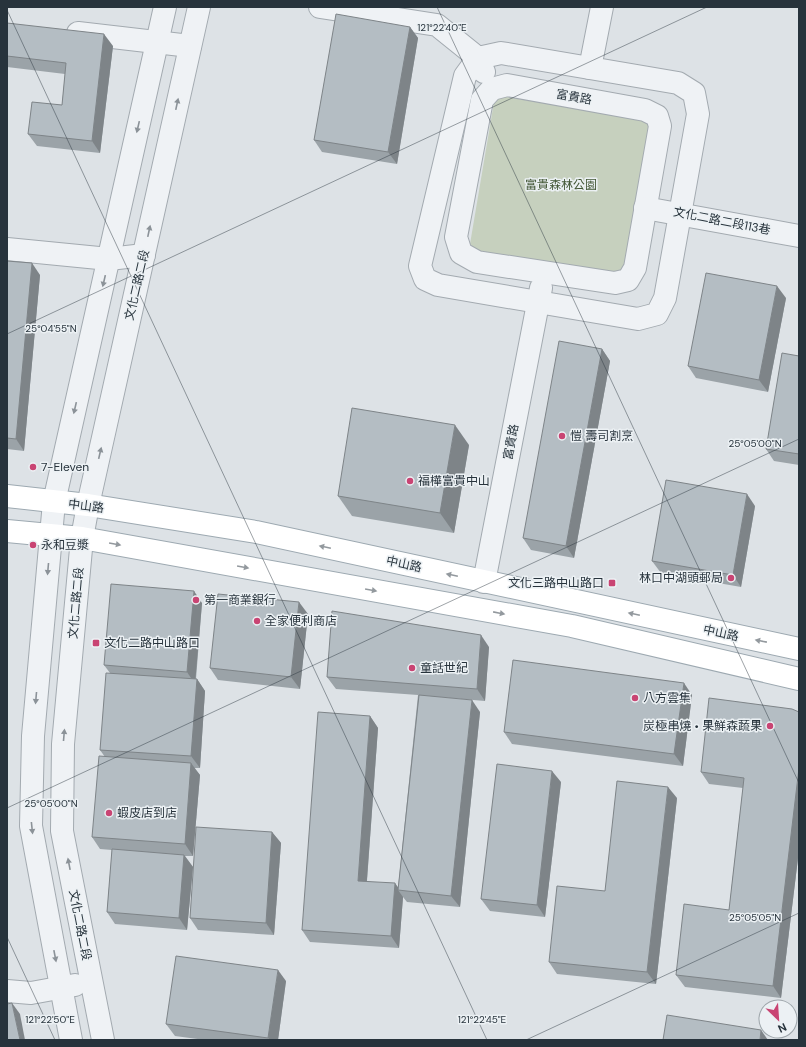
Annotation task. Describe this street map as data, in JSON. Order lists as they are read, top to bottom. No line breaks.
{"streets":{"main road":["中山路"],"street":["富貴路","文化二路二段113巷","文化二路二段"]},"crossings":[["富貴路","文化二路二段113巷"],["富貴路","中山路"],["文化二路二段","中山路"]],"parks":["富貴森林公園"],"places":{"other":["愷 壽司割烹","7-Eleven","福樺富貴中山","永和豆漿","林口中湖頭郵局","第一商業銀行","全家便利商店","童話世紀","八方雲集","炭極串燒 • 果鮮森蔬果","蝦皮店到店"],"transit":["文化三路中山路口","文化二路中山路口"]},"north":"bottom right","coordinates":["121°22'40\"E","25°04'55\"N","25°05'00\"N","25°05'05\"N","121°22'50\"E","121°22'45\"E"]}
